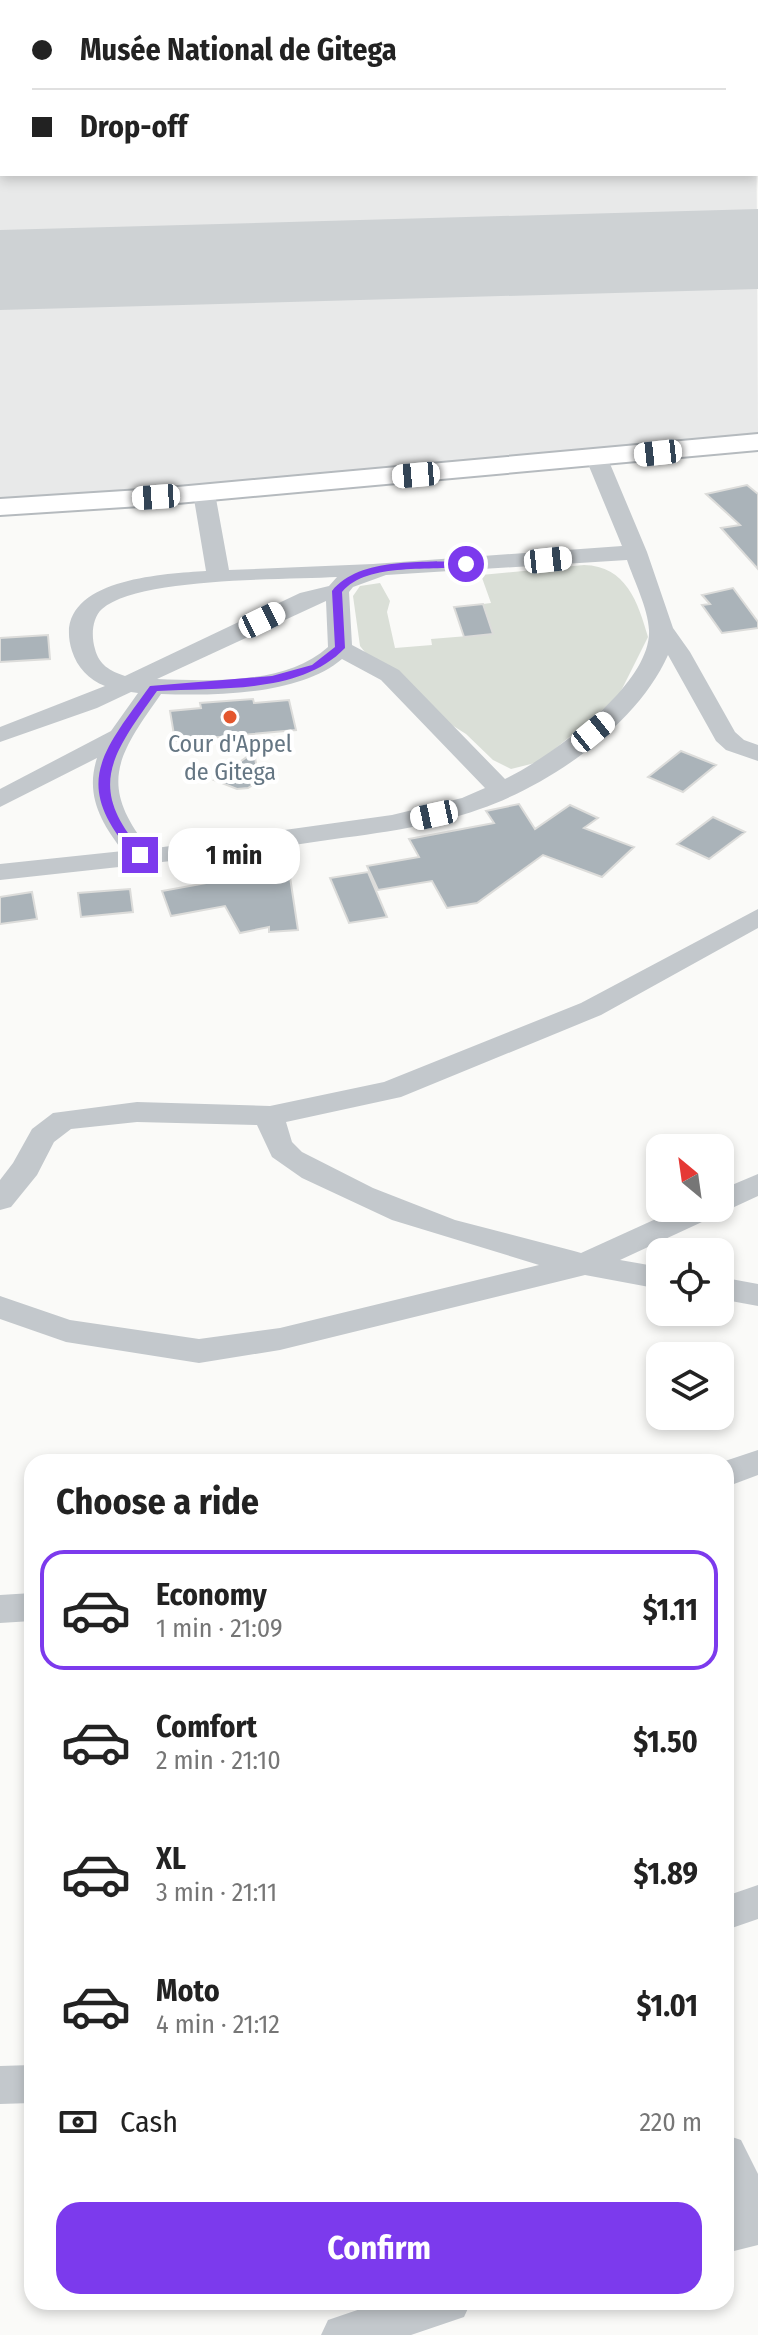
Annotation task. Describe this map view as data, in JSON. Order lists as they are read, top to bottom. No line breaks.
{"places":["Cour d'Appel de Gitega"],"north":"top left","page":{"banner":["Musée National de Gitega","Drop-off"],"bubble":"1 min","heading":"Choose a ride","list":[{"name":"Economy","note":"1 min · 21:09","value":"$1.11"},{"name":"Comfort","note":"2 min · 21:10","value":"$1.50"},{"name":"XL","note":"3 min · 21:11","value":"$1.89"},{"name":"Moto","note":"4 min · 21:12","value":"$1.01"}],"pay":["Cash","220 m"],"buttons":"Confirm"}}
